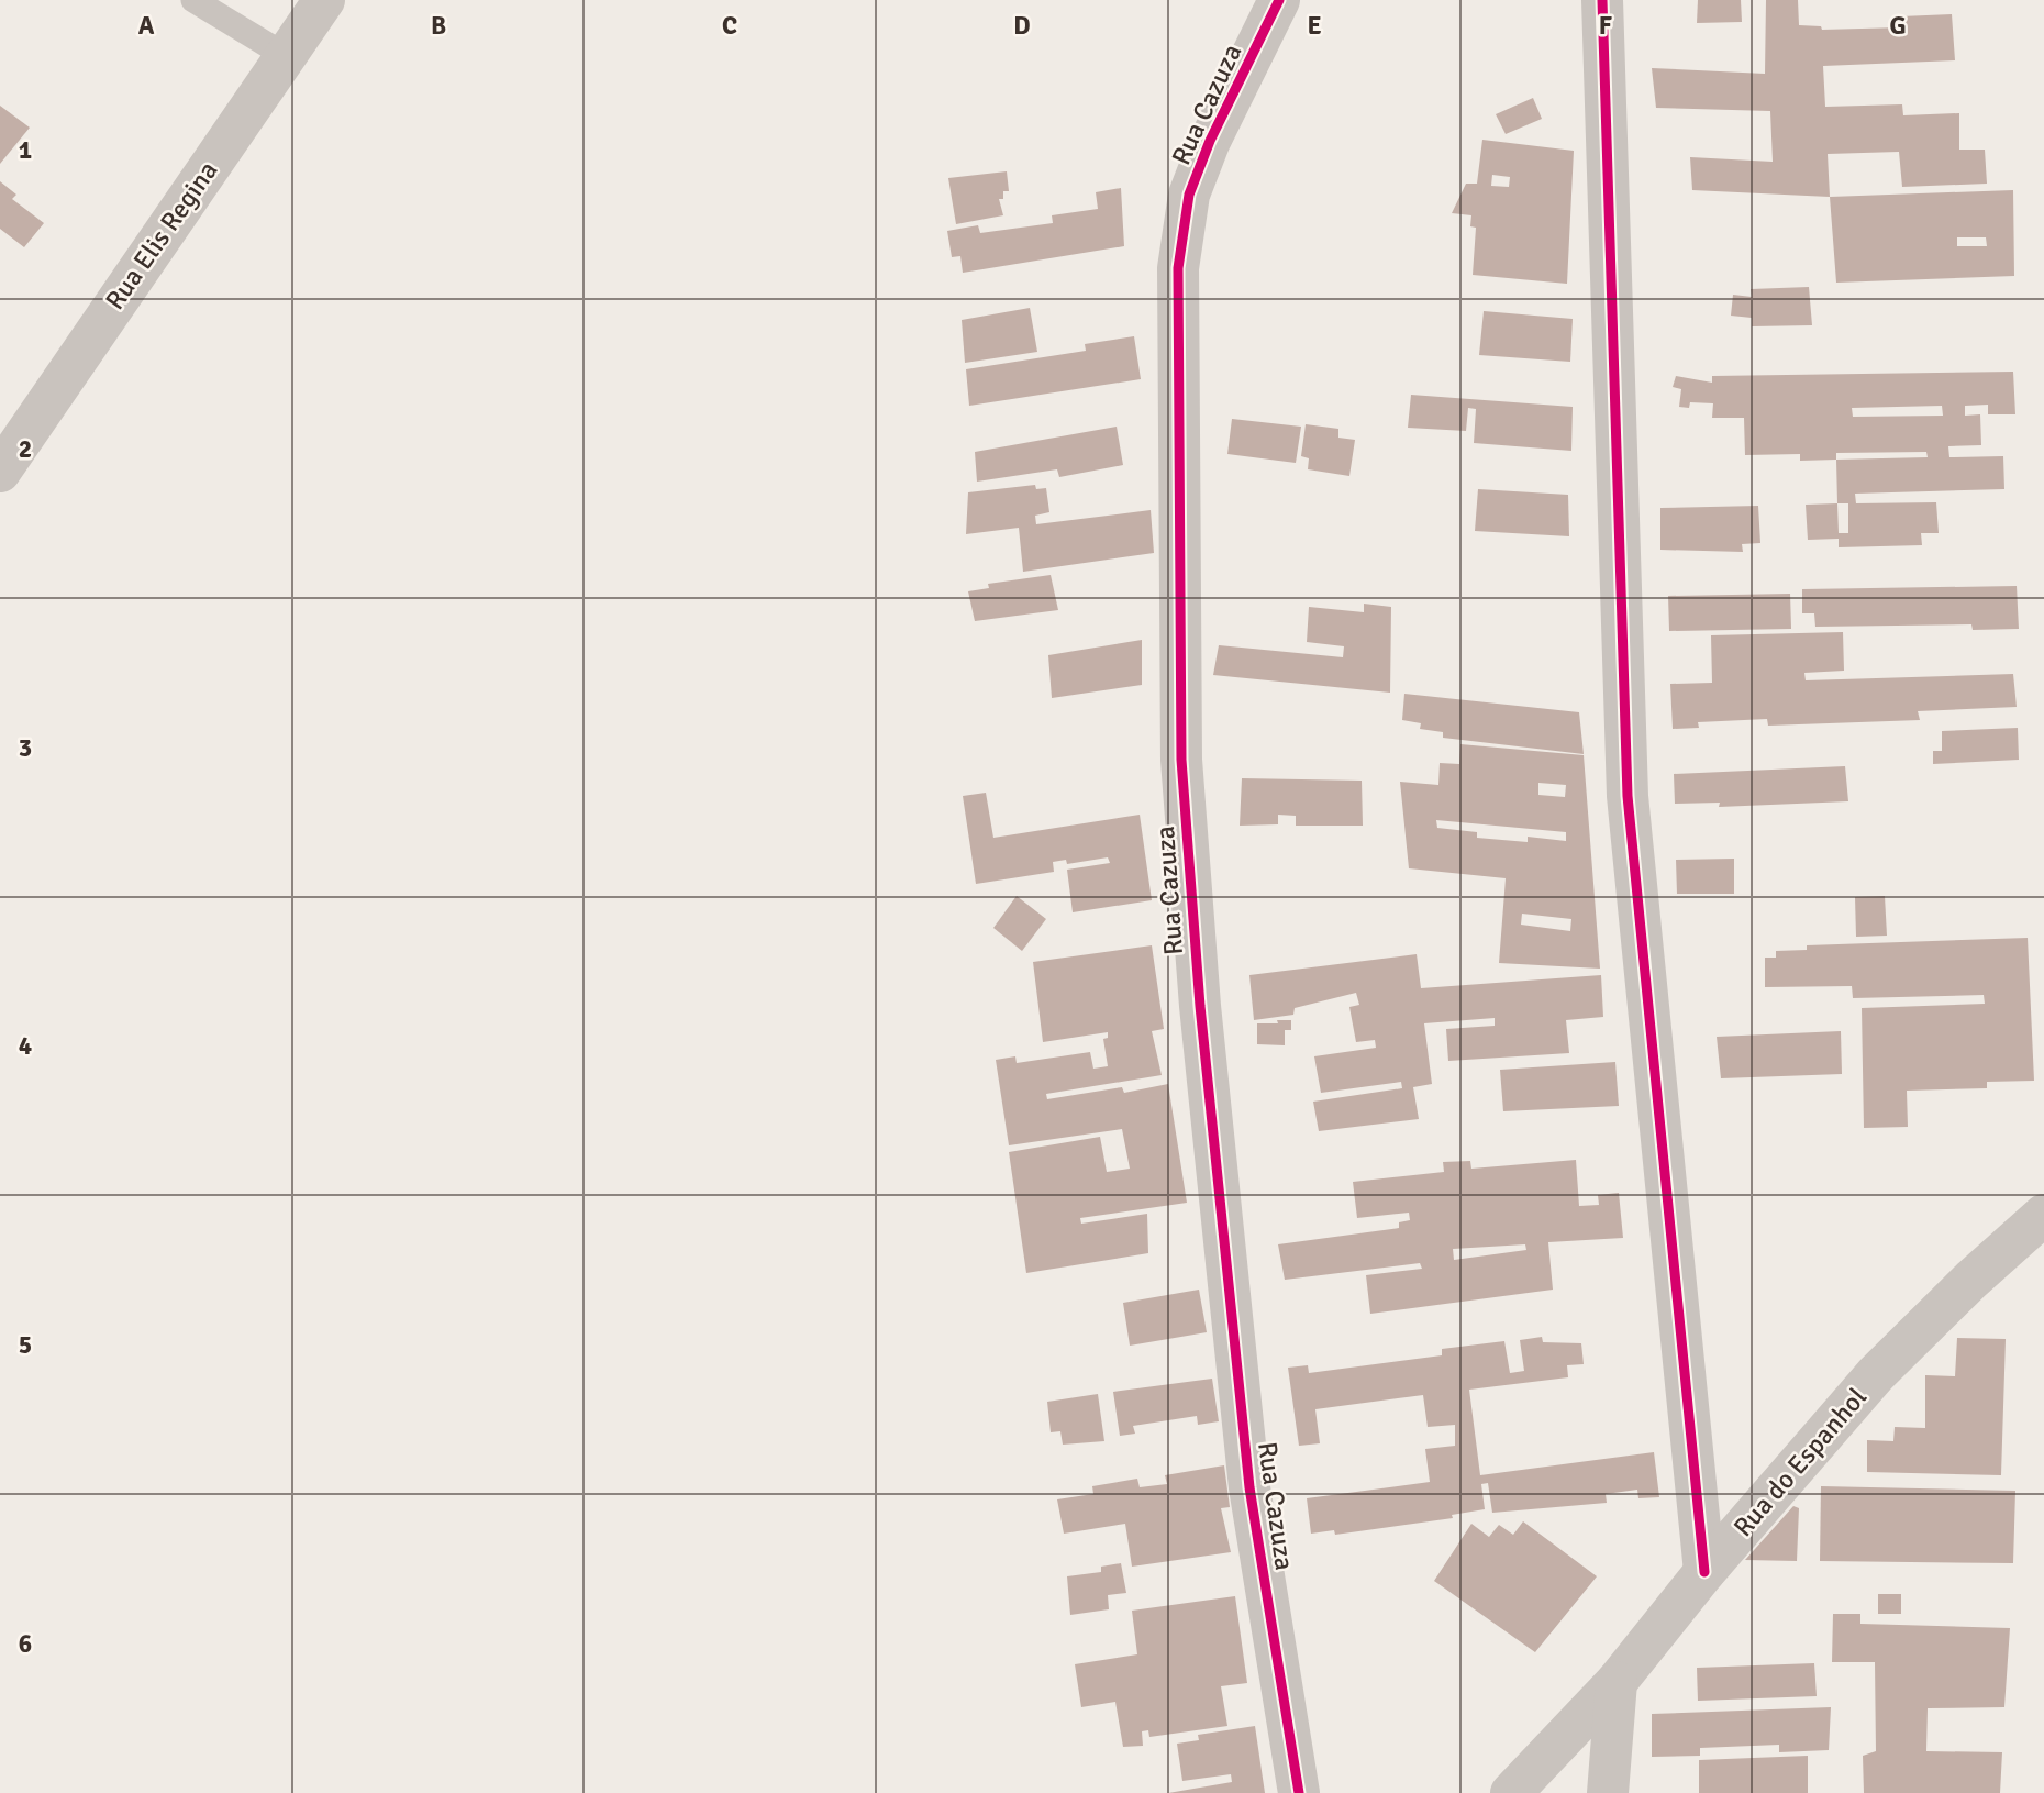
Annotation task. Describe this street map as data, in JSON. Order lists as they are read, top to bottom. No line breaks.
{"streets":{"street":["Rua Cazuza","Rua Elis Regina","Rua do Espanhol"]},"grid":{"columns":["A","B","C","D","E","F","G"],"rows":["1","2","3","4","5","6"]}}
